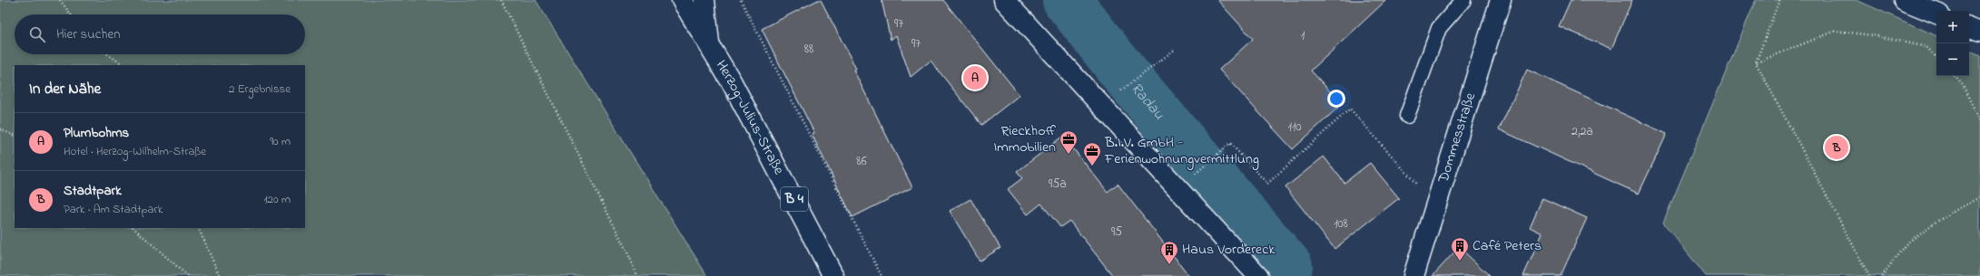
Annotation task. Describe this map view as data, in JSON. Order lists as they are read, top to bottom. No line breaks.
{"streets":{"street":["Herzog-Julius-Straße","Dommesstraße","B 4"]},"water":["Radau"],"places":{"office":["Rieckhoff Immobilien","B.I.V. GmbH - Ferienwohnungvermittlung"],"building":["Café Peters","Haus Vordereck"]},"house_numbers":["97","1","97","88","110","2,2a","86","95a","108","95"],"page":{"map_buttons":["+","−"],"search":"Hier suchen","pins":["A","B"],"heading":["In der Nähe","2 Ergebnisse"],"list":[{"mark":"A","name":"Plumbohms","note":"Hotel · Herzog-Wilhelm-Straße","value":"90 m"},{"mark":"B","name":"Stadtpark","note":"Park · Am Stadtpark","value":"120 m"}]}}
